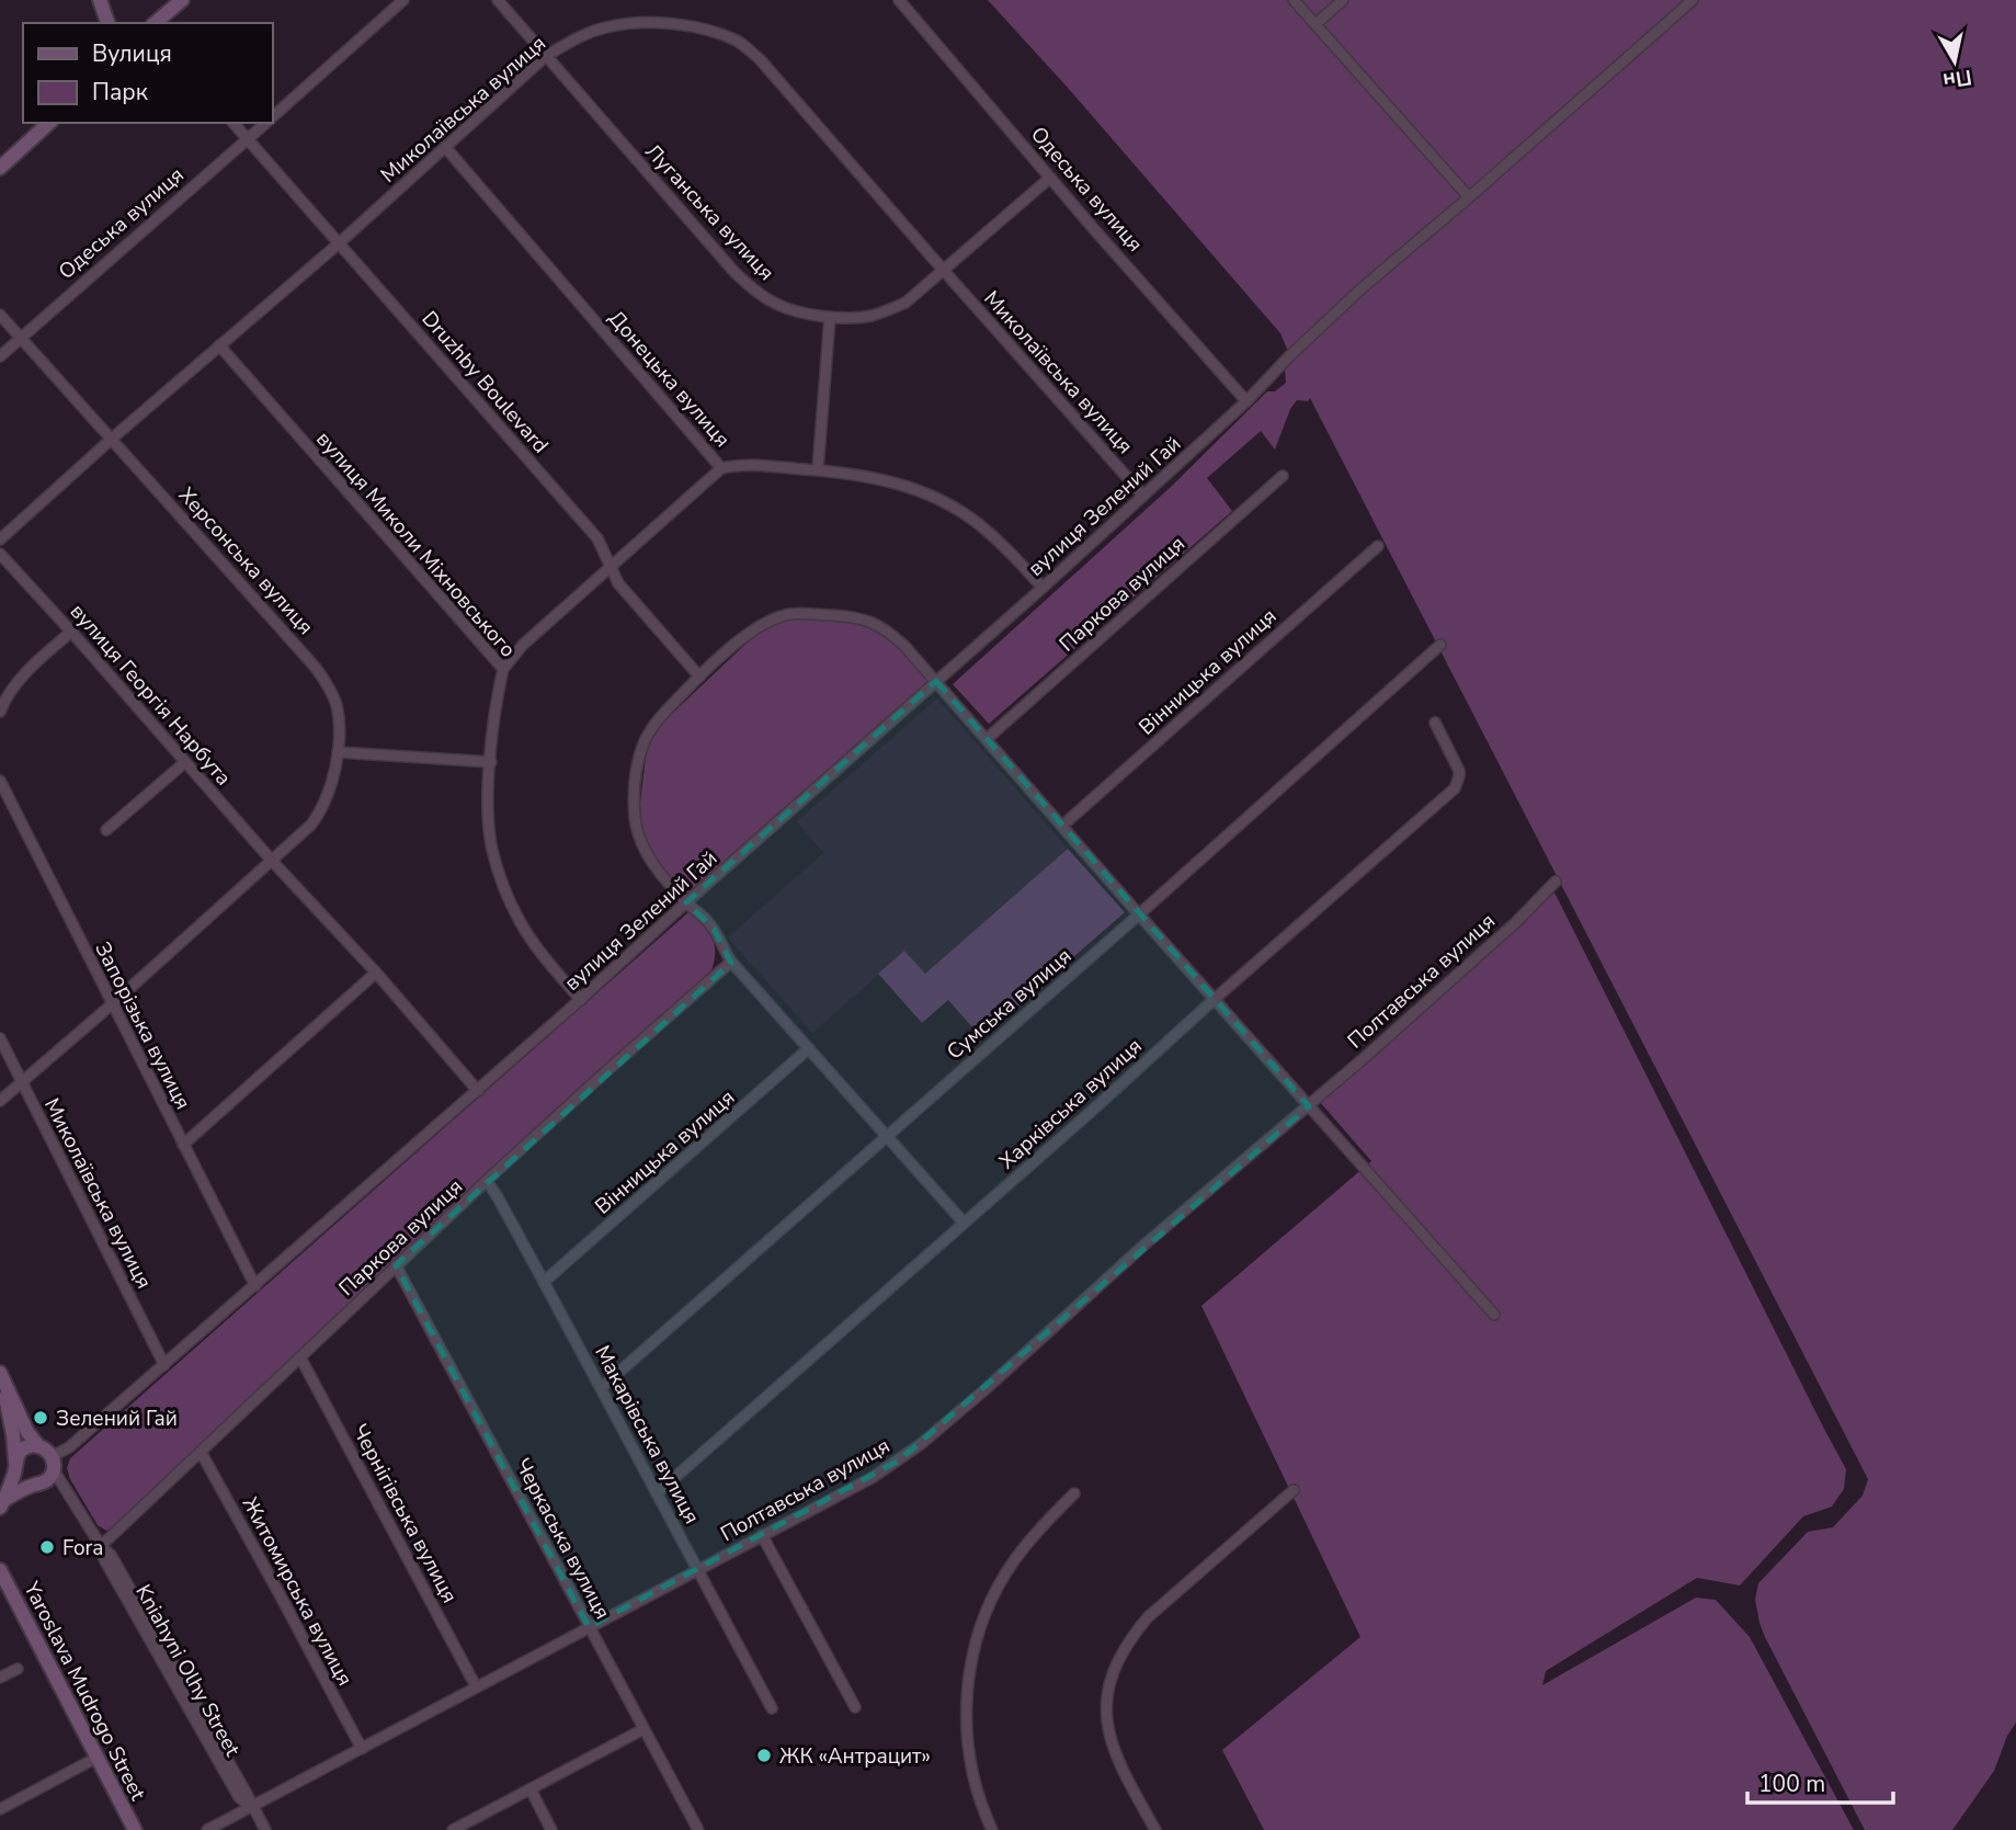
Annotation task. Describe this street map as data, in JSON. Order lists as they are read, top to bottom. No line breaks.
{"streets":{"main road":["Yaroslava Mudrogo Street"],"street":["Миколаївська вулиця","Одеська вулиця","Луганська вулиця","Донецька вулиця","Druzhby Boulevard","вулиця Зелений Гай","вулиця Миколи Міхновського","Херсонська вулиця","Паркова вулиця","Вінницька вулиця","вулиця Георгія Нарбута","Полтавська вулиця","Сумська вулиця","Запорізька вулиця","Харківська вулиця","Макарівська вулиця","Чернігівська вулиця","Черкаська вулиця","Житомирська вулиця","Kniahyni Olhy Street"]},"crossings":[["Миколаївська вулиця","Луганська вулиця"],["Миколаївська вулиця","Донецька вулиця"],["Миколаївська вулиця","Druzhby Boulevard"],["Миколаївська вулиця","вулиця Зелений Гай"],["Миколаївська вулиця","вулиця Миколи Міхновського"],["Миколаївська вулиця","Херсонська вулиця"],["Одеська вулиця","Луганська вулиця"],["Одеська вулиця","Druzhby Boulevard"],["Одеська вулиця","вулиця Зелений Гай"],["Одеська вулиця","Херсонська вулиця"],["Донецька вулиця","вулиця Зелений Гай"],["вулиця Зелений Гай","вулиця Миколи Міхновського"],["вулиця Зелений Гай","вулиця Георгія Нарбута"],["вулиця Зелений Гай","Запорізька вулиця"],["вулиця Зелений Гай","Kniahyni Olhy Street"],["Херсонська вулиця","вулиця Георгія Нарбута"],["Паркова вулиця","Макарівська вулиця"],["Паркова вулиця","Чернігівська вулиця"],["Паркова вулиця","Черкаська вулиця"],["Паркова вулиця","Житомирська вулиця"],["Паркова вулиця","Kniahyni Olhy Street"],["Вінницька вулиця","Макарівська вулиця"],["Полтавська вулиця","Макарівська вулиця"],["Полтавська вулиця","Чернігівська вулиця"],["Полтавська вулиця","Черкаська вулиця"],["Полтавська вулиця","Житомирська вулиця"],["Полтавська вулиця","Kniahyni Olhy Street"],["Сумська вулиця","Макарівська вулиця"],["Харківська вулиця","Макарівська вулиця"]],"places":["Зелений Гай","Fora","ЖК «Антрацит»"],"legend":["Вулиця","Парк"],"scale_bar":"100 m","north":"bottom"}
